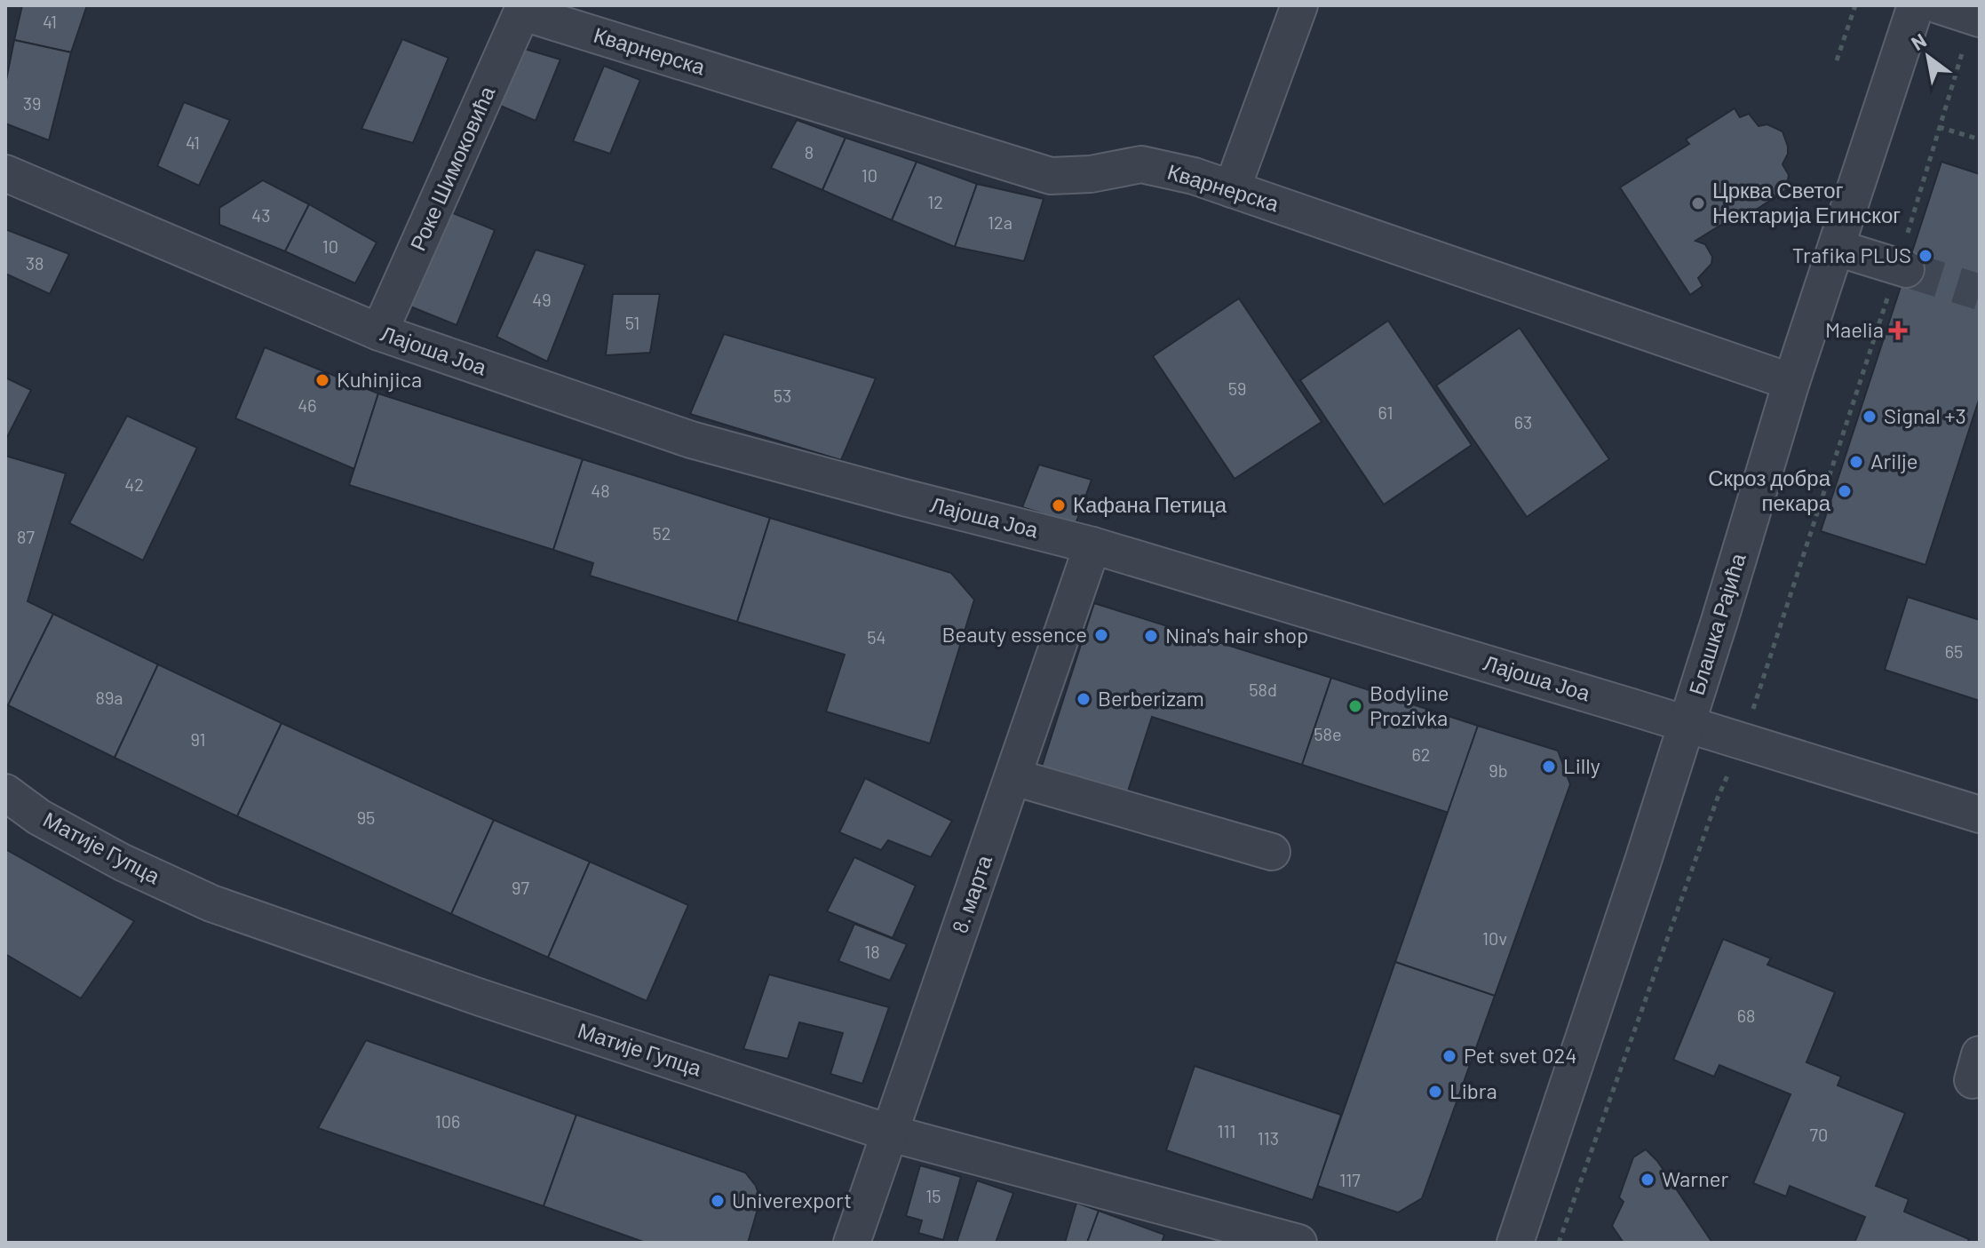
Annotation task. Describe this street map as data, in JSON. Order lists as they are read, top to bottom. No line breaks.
{"streets":{"street":["Кварнерска","Роке Шимоковића","Лајоша Јоа","Блашка Рајића","Матије Гупца","8. марта"]},"crossings":[["Кварнерска","Роке Шимоковића"],["Кварнерска","Блашка Рајића"],["Роке Шимоковића","Лајоша Јоа"],["Лајоша Јоа","Блашка Рајића"],["Лајоша Јоа","8. марта"],["Матије Гупца","8. марта"]],"places":{"other":["Црква Светог Нектарија Егинског","Trafika PLUS","Kuhinjica","Signal +3","Arilje","Скроз добра пекара","Кафана Петица","Beauty essence","Nina's hair shop","Berberizam","Bodyline Prozivka","Lilly","Pet svet 024","Libra","Warner","Univerexport"],"health":["Maelia"]},"house_numbers":["41","39","41","8","10","12","43","12a","10","38","49","51","59","53","46","61","63","42","48","52","87","54","65","58d","89a","58e","91","62","9b","95","97","10v","18","68","106","111","70","113","117","15"],"north":"top left"}
